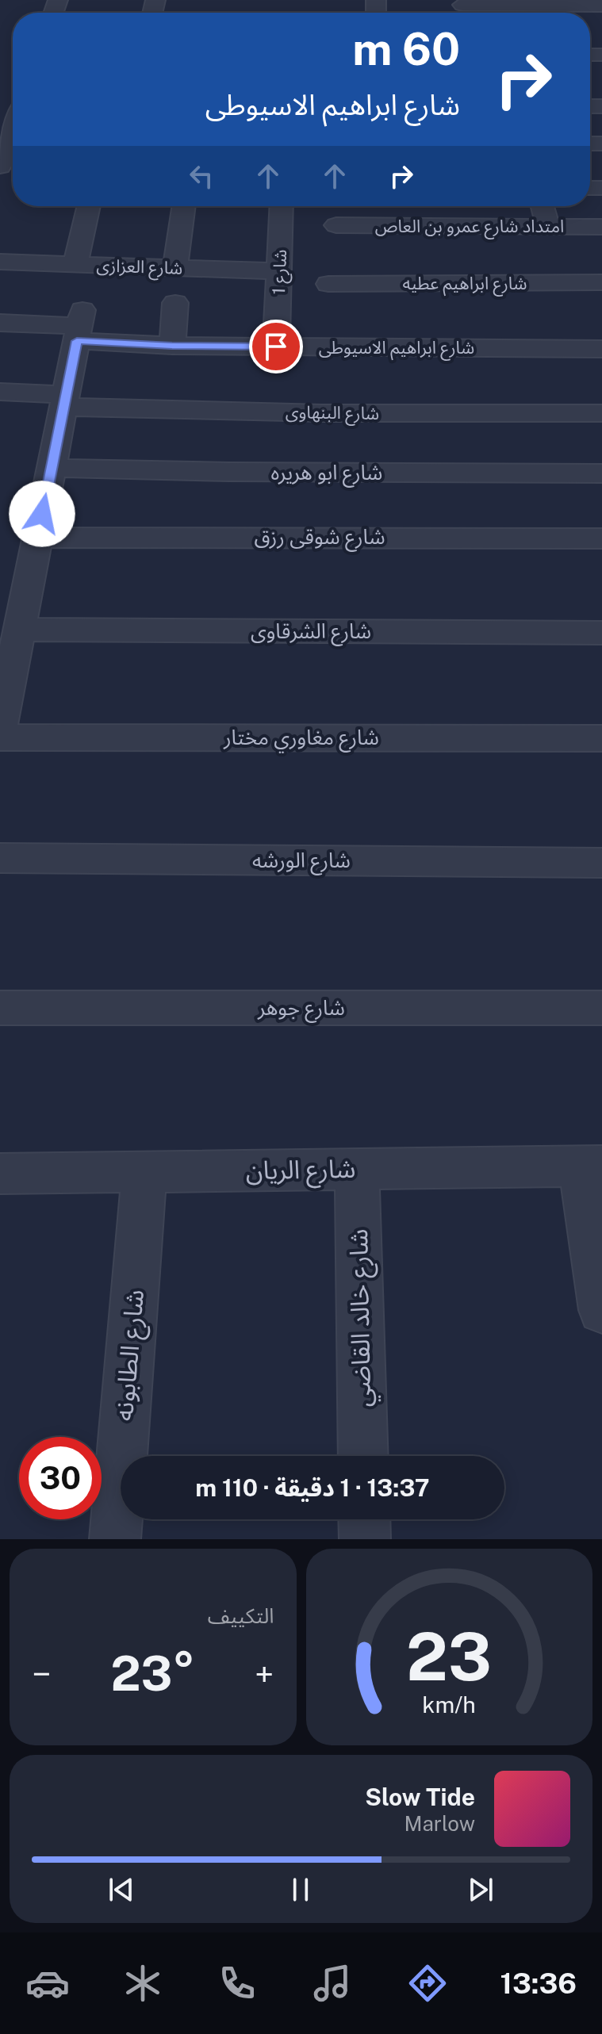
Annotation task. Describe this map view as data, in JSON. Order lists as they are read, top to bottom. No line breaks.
{"streets":{"street":["امتداد شارع عمرو بن العاص","شارع العزازى","شارع 1","شارع ابراهيم عطيه","شارع ابراهيم الاسيوطى","شارع البنهاوى","شارع ابو هريره","شارع شوقى رزق","شارع الشرقاوى","شارع مغاوري مختار","شارع الورشه","شارع جوهر","شارع الريان","شارع خالد القاضي","شارع الطابونه"]},"crossings":[["شارع العزازى","شارع 1"],["شارع 1","شارع ابراهيم الاسيوطى"],["شارع الريان","شارع خالد القاضي"],["شارع الريان","شارع الطابونه"]],"page":{"turn":["60 m","شارع ابراهيم الاسيوطى"],"limit":"30","trip":"13:37 · 1 دقيقة · 110 m","tile":"التكييف","heat":["−","23°","+"],"song":["Slow Tide","Marlow"],"tabs":"13:36","gauge":["23","km/h"]}}
